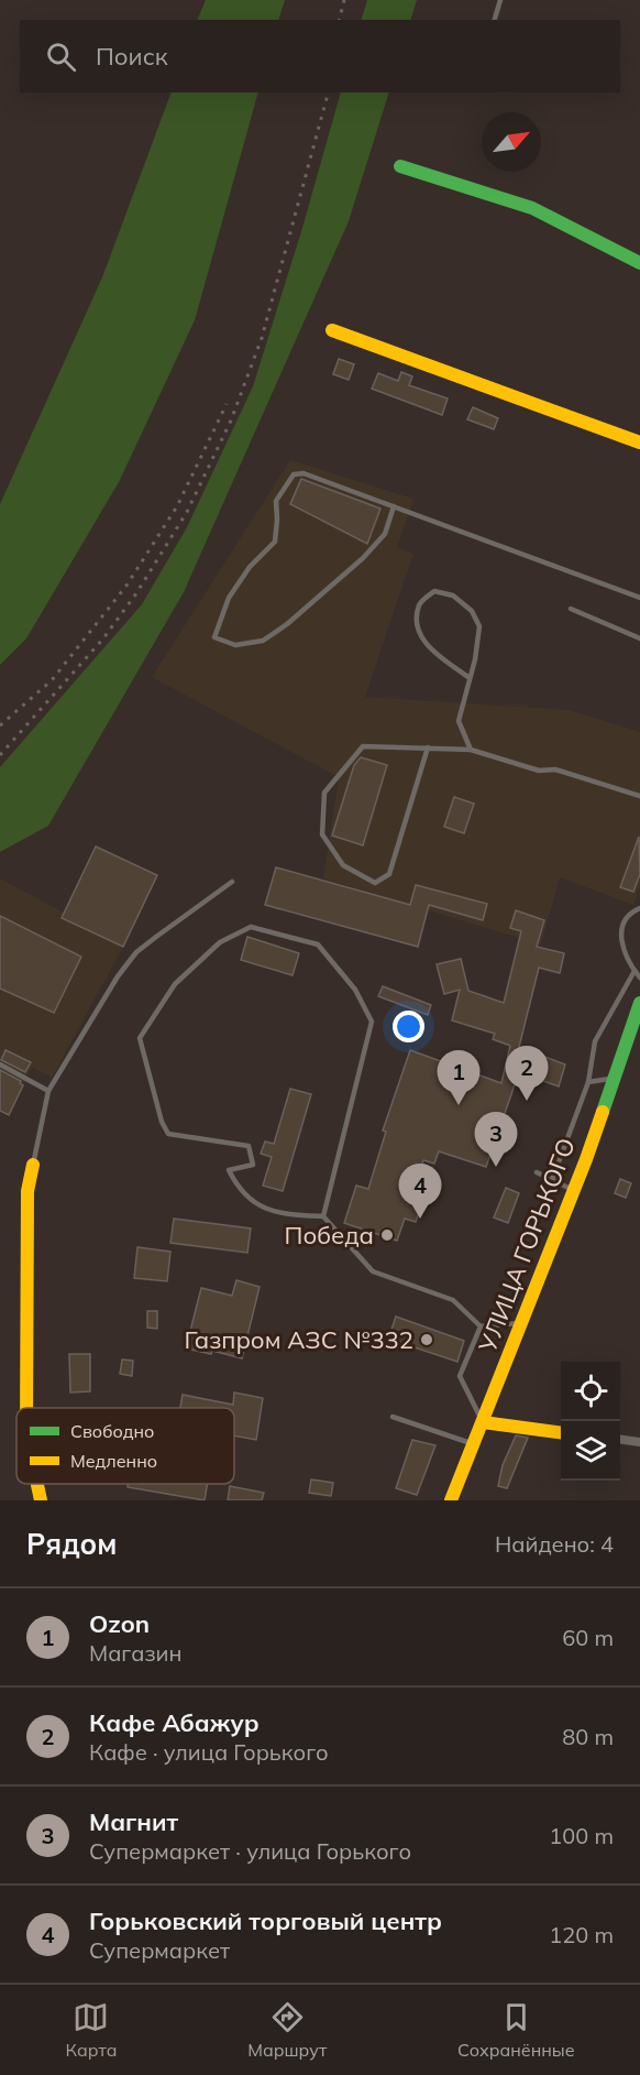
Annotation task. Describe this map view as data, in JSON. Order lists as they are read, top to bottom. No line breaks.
{"streets":{"street":["УЛИЦА ГОРЬКОГО"]},"places":["Победа","Газпром АЗС №332"],"legend":["Свободно","Медленно"],"north":"top right","page":{"search":"Поиск","pins":["2","1","3","4"],"heading":["Рядом","Найдено: 4"],"list":[{"mark":"1","name":"Ozon","note":"Магазин","value":"60 m"},{"mark":"2","name":"Кафе Абажур","note":"Кафе · улица Горького","value":"80 m"},{"mark":"3","name":"Магнит","note":"Супермаркет · улица Горького","value":"100 m"},{"mark":"4","name":"Горьковский торговый центр","note":"Супермаркет","value":"120 m"}],"nav":["Карта","Маршрут","Сохранённые"]}}
